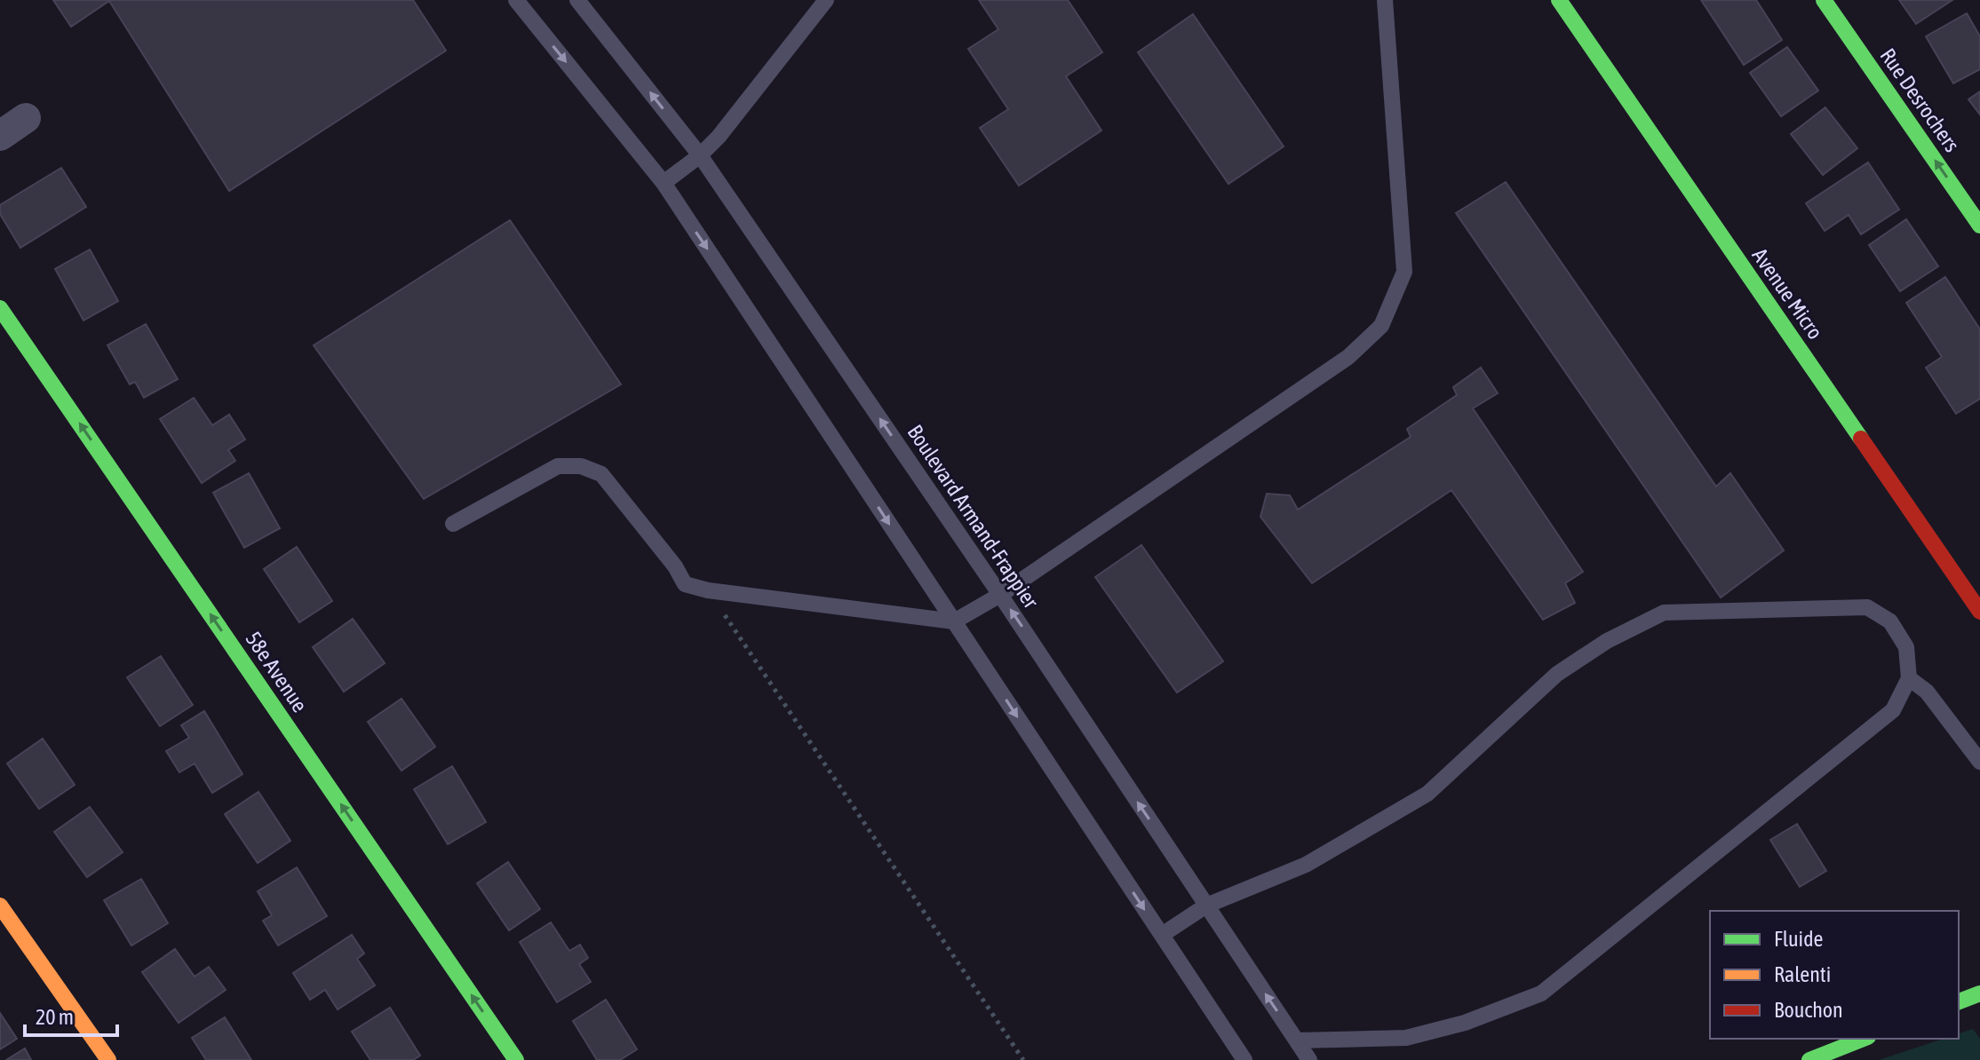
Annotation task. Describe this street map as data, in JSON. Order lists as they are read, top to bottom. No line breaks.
{"streets":{"street":["Rue Desrochers","Avenue Micro","58e Avenue"],"lane":["Boulevard Armand-Frappier"]},"one_way":["Rue Desrochers","58e Avenue"],"legend":["Fluide","Ralenti","Bouchon"],"scale_bar":"20 m"}
